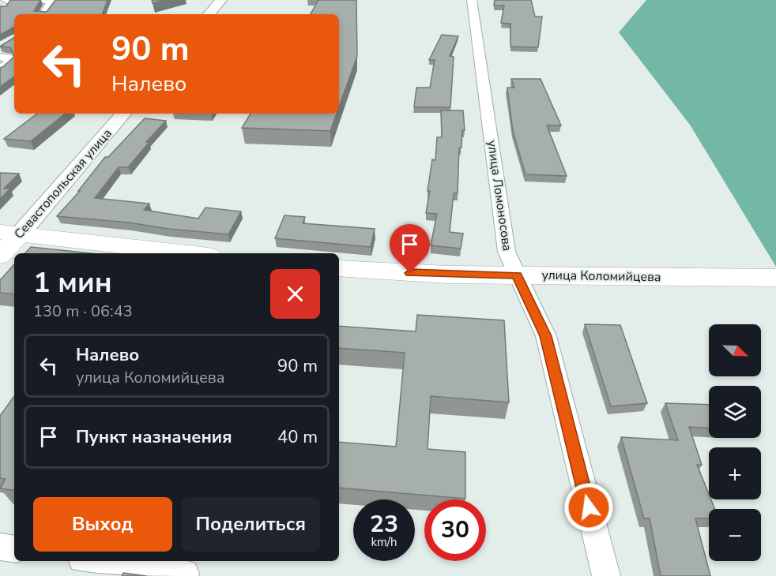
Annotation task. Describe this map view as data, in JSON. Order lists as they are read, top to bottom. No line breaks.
{"streets":{"main road":["Севастопольская улица","улица Коломийцева"],"street":["улица Ломоносова"]},"crossings":[["улица Ломоносова","улица Коломийцева"]],"north":"bottom right","page":{"turn":["90 m","Налево"],"heading":["1 мин","130 m · 06:43"],"map_buttons":["+","−"],"list":[{"name":"Налево","note":"улица Коломийцева","value":"90 m"},{"name":"Пункт назначения","value":"40 m"}],"buttons":["Выход","Поделиться"],"speed":"23 km/h","limit":"30"}}
